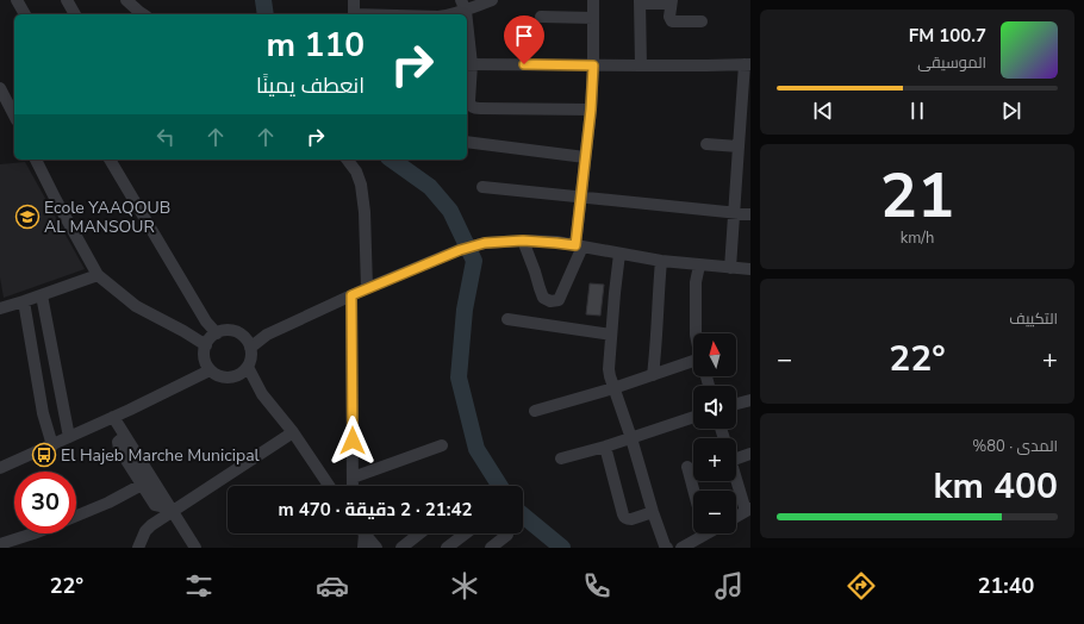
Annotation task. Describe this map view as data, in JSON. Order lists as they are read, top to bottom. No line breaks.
{"places":{"school or university":["Ecole YAAQOUB AL MANSOUR"],"bus stop":["El Hajeb Marche Municipal"]},"north":"top","page":{"turn":["110 m","انعطف يمينًا"],"song":["100.7 FM","الموسيقى"],"tile":[["21","km/h"],"التكييف",["المدى · 80%","400 km"]],"map_buttons":["+","−"],"heat":["−","22°","+"],"limit":"30","trip":"21:42 · 2 دقيقة · 470 m","tabs":["21:40","22°"]}}
